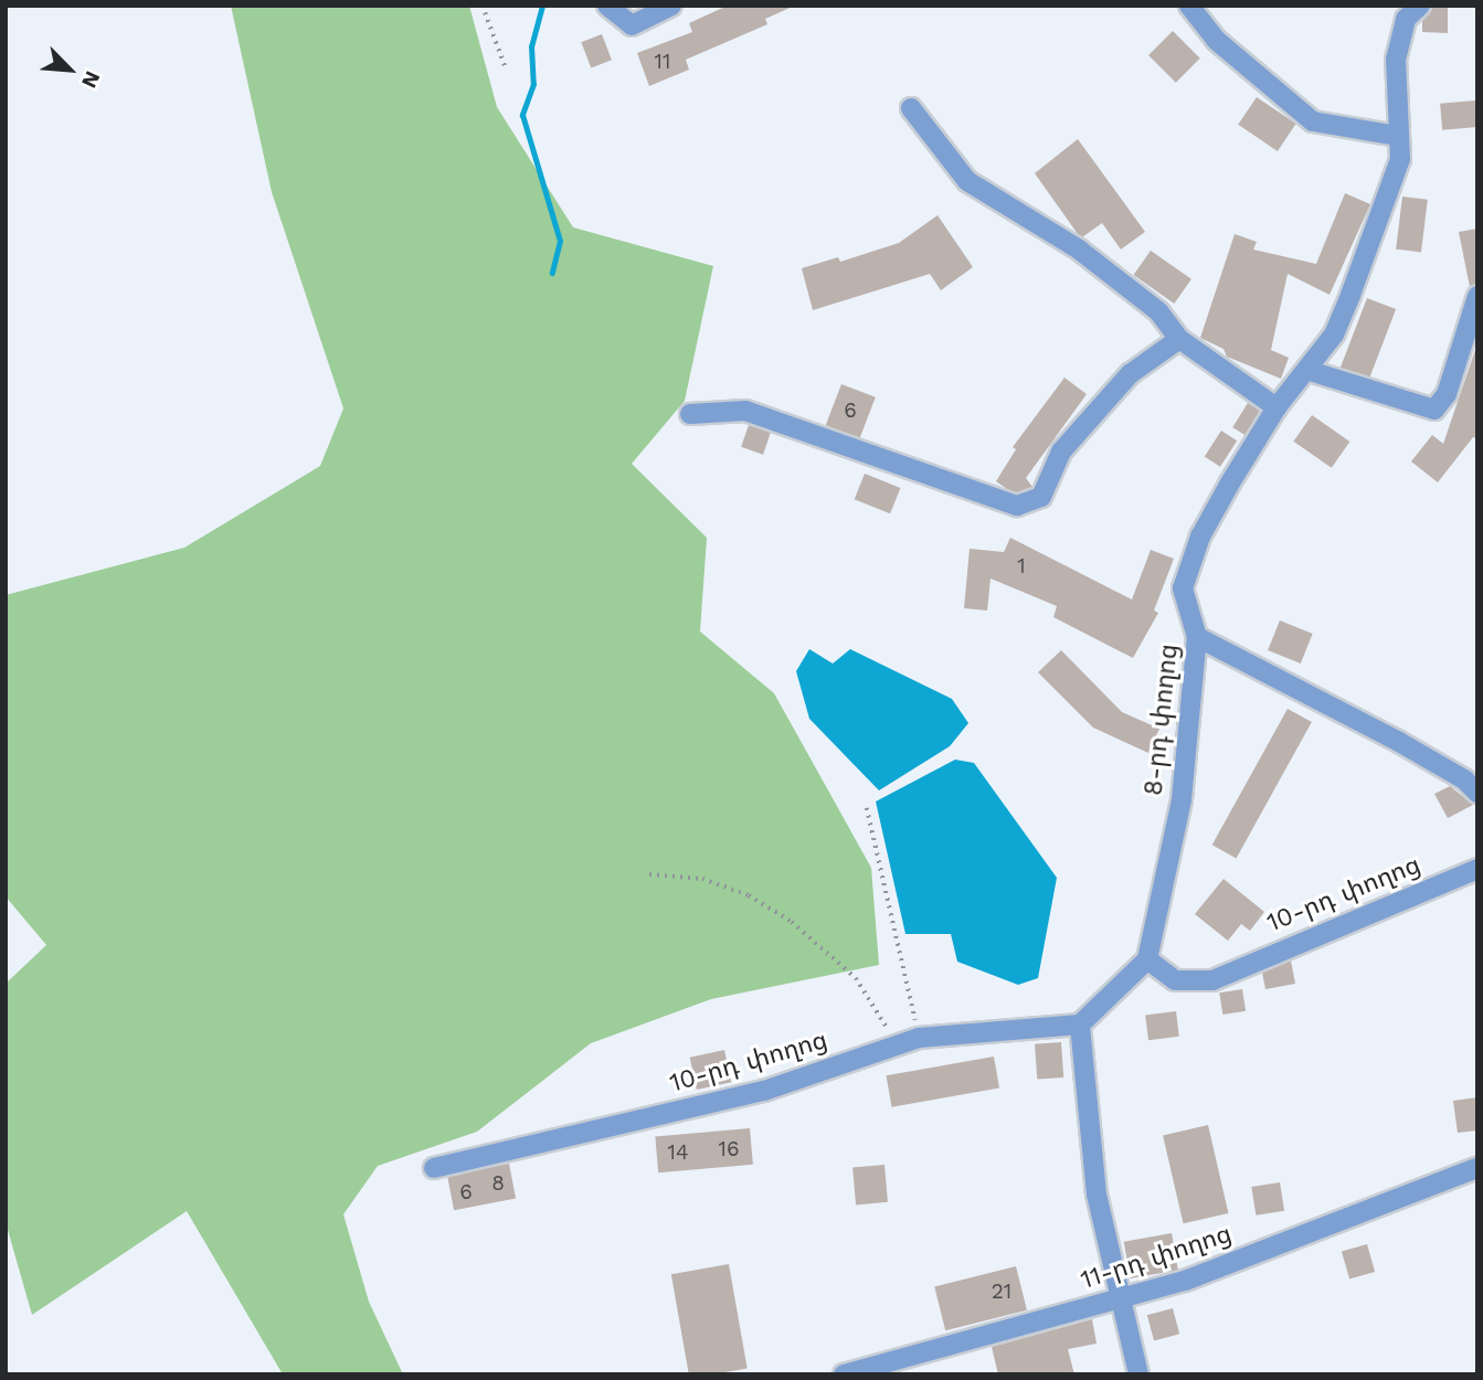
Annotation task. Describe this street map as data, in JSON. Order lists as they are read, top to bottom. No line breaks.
{"streets":{"street":["8-րդ փողոց","10-րդ փողոց","11-րդ փողոց"]},"crossings":[["8-րդ փողոց","10-րդ փողոց"]],"house_numbers":["11","6","1","16","14","8","6","21"],"north":"bottom right"}
